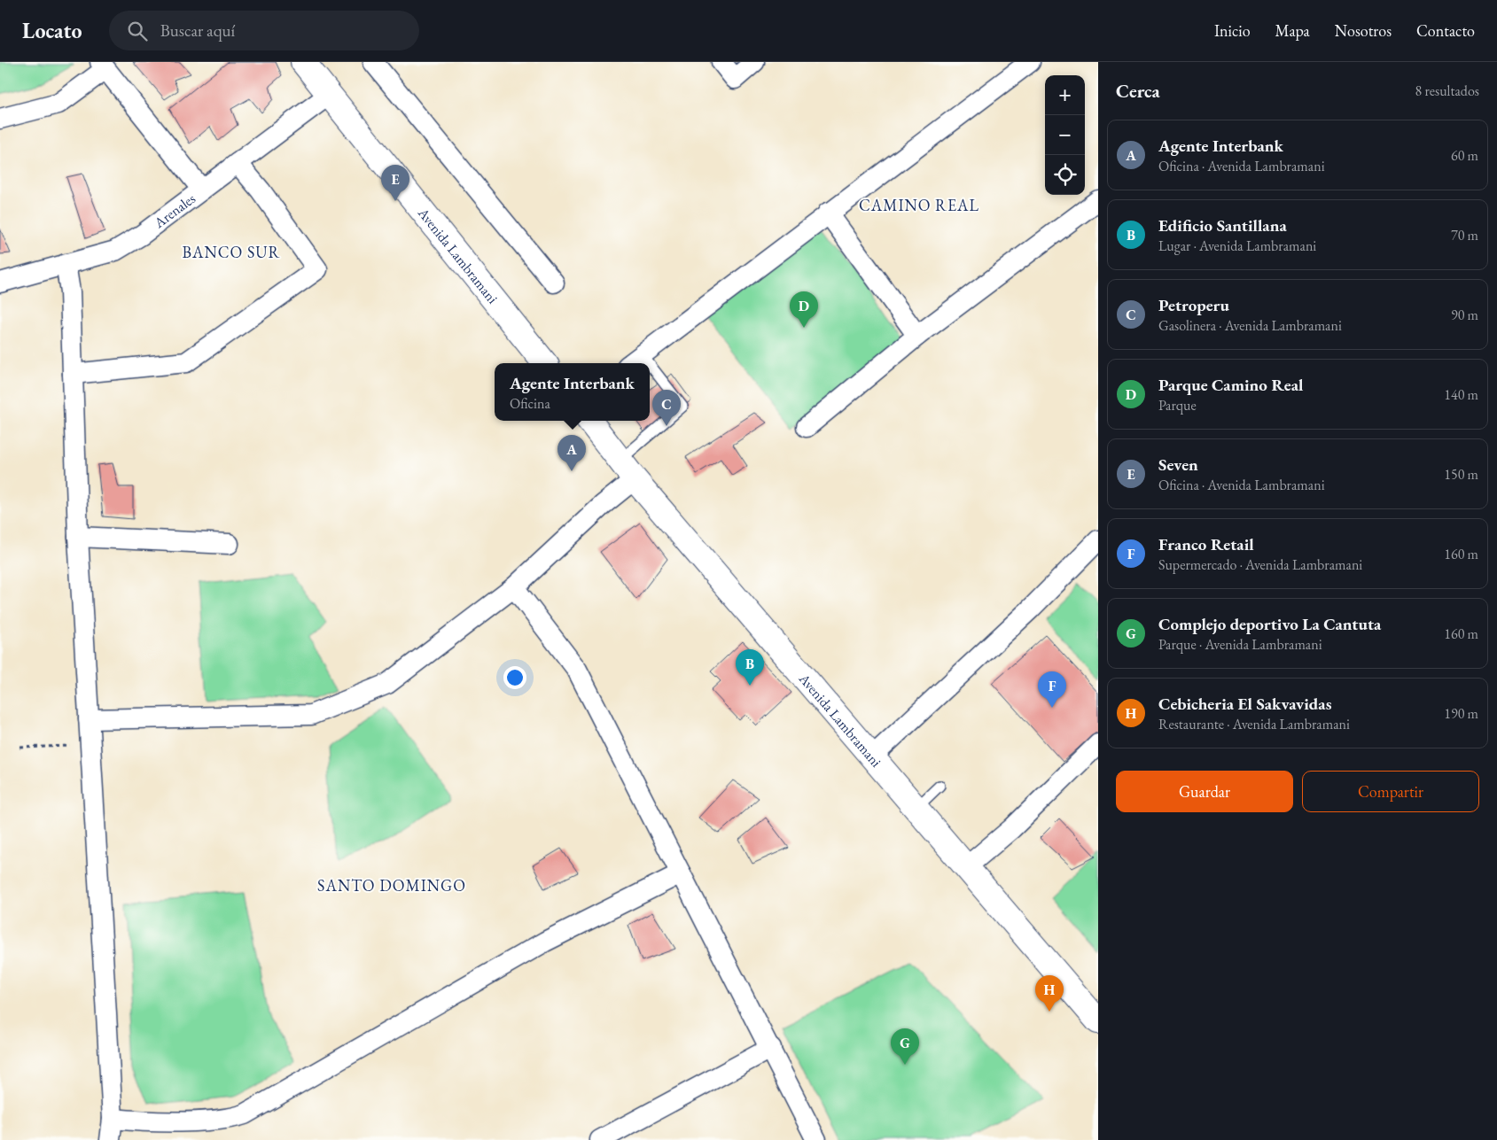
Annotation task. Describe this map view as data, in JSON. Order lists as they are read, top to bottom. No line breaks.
{"streets":{"main road":["Avenida Lambramani"],"street":["Arenales"]},"crossings":[["Arenales","Avenida Lambramani"]],"districts":["CAMINO REAL","BANCO SUR","SANTO DOMINGO"],"page":{"header":"Locato","search":"Buscar aquí","nav":["Inicio","Mapa","Nosotros","Contacto"],"heading":["Cerca","8 resultados"],"map_buttons":["+","−"],"list":[{"mark":"A","name":"Agente Interbank","note":"Oficina · Avenida Lambramani","value":"60 m"},{"mark":"B","name":"Edificio Santillana","note":"Lugar · Avenida Lambramani","value":"70 m"},{"mark":"C","name":"Petroperu","note":"Gasolinera · Avenida Lambramani","value":"90 m"},{"mark":"D","name":"Parque Camino Real","note":"Parque","value":"140 m"},{"mark":"E","name":"Seven","note":"Oficina · Avenida Lambramani","value":"150 m"},{"mark":"F","name":"Franco Retail","note":"Supermercado · Avenida Lambramani","value":"160 m"},{"mark":"G","name":"Complejo deportivo La Cantuta","note":"Parque · Avenida Lambramani","value":"160 m"},{"mark":"H","name":"Cebicheria El Sakvavidas","note":"Restaurante · Avenida Lambramani","value":"190 m"}],"pins":["E","D","C","A","B","F","H","G"],"popup":["Agente Interbank","Oficina"],"buttons":["Guardar","Compartir"]}}
